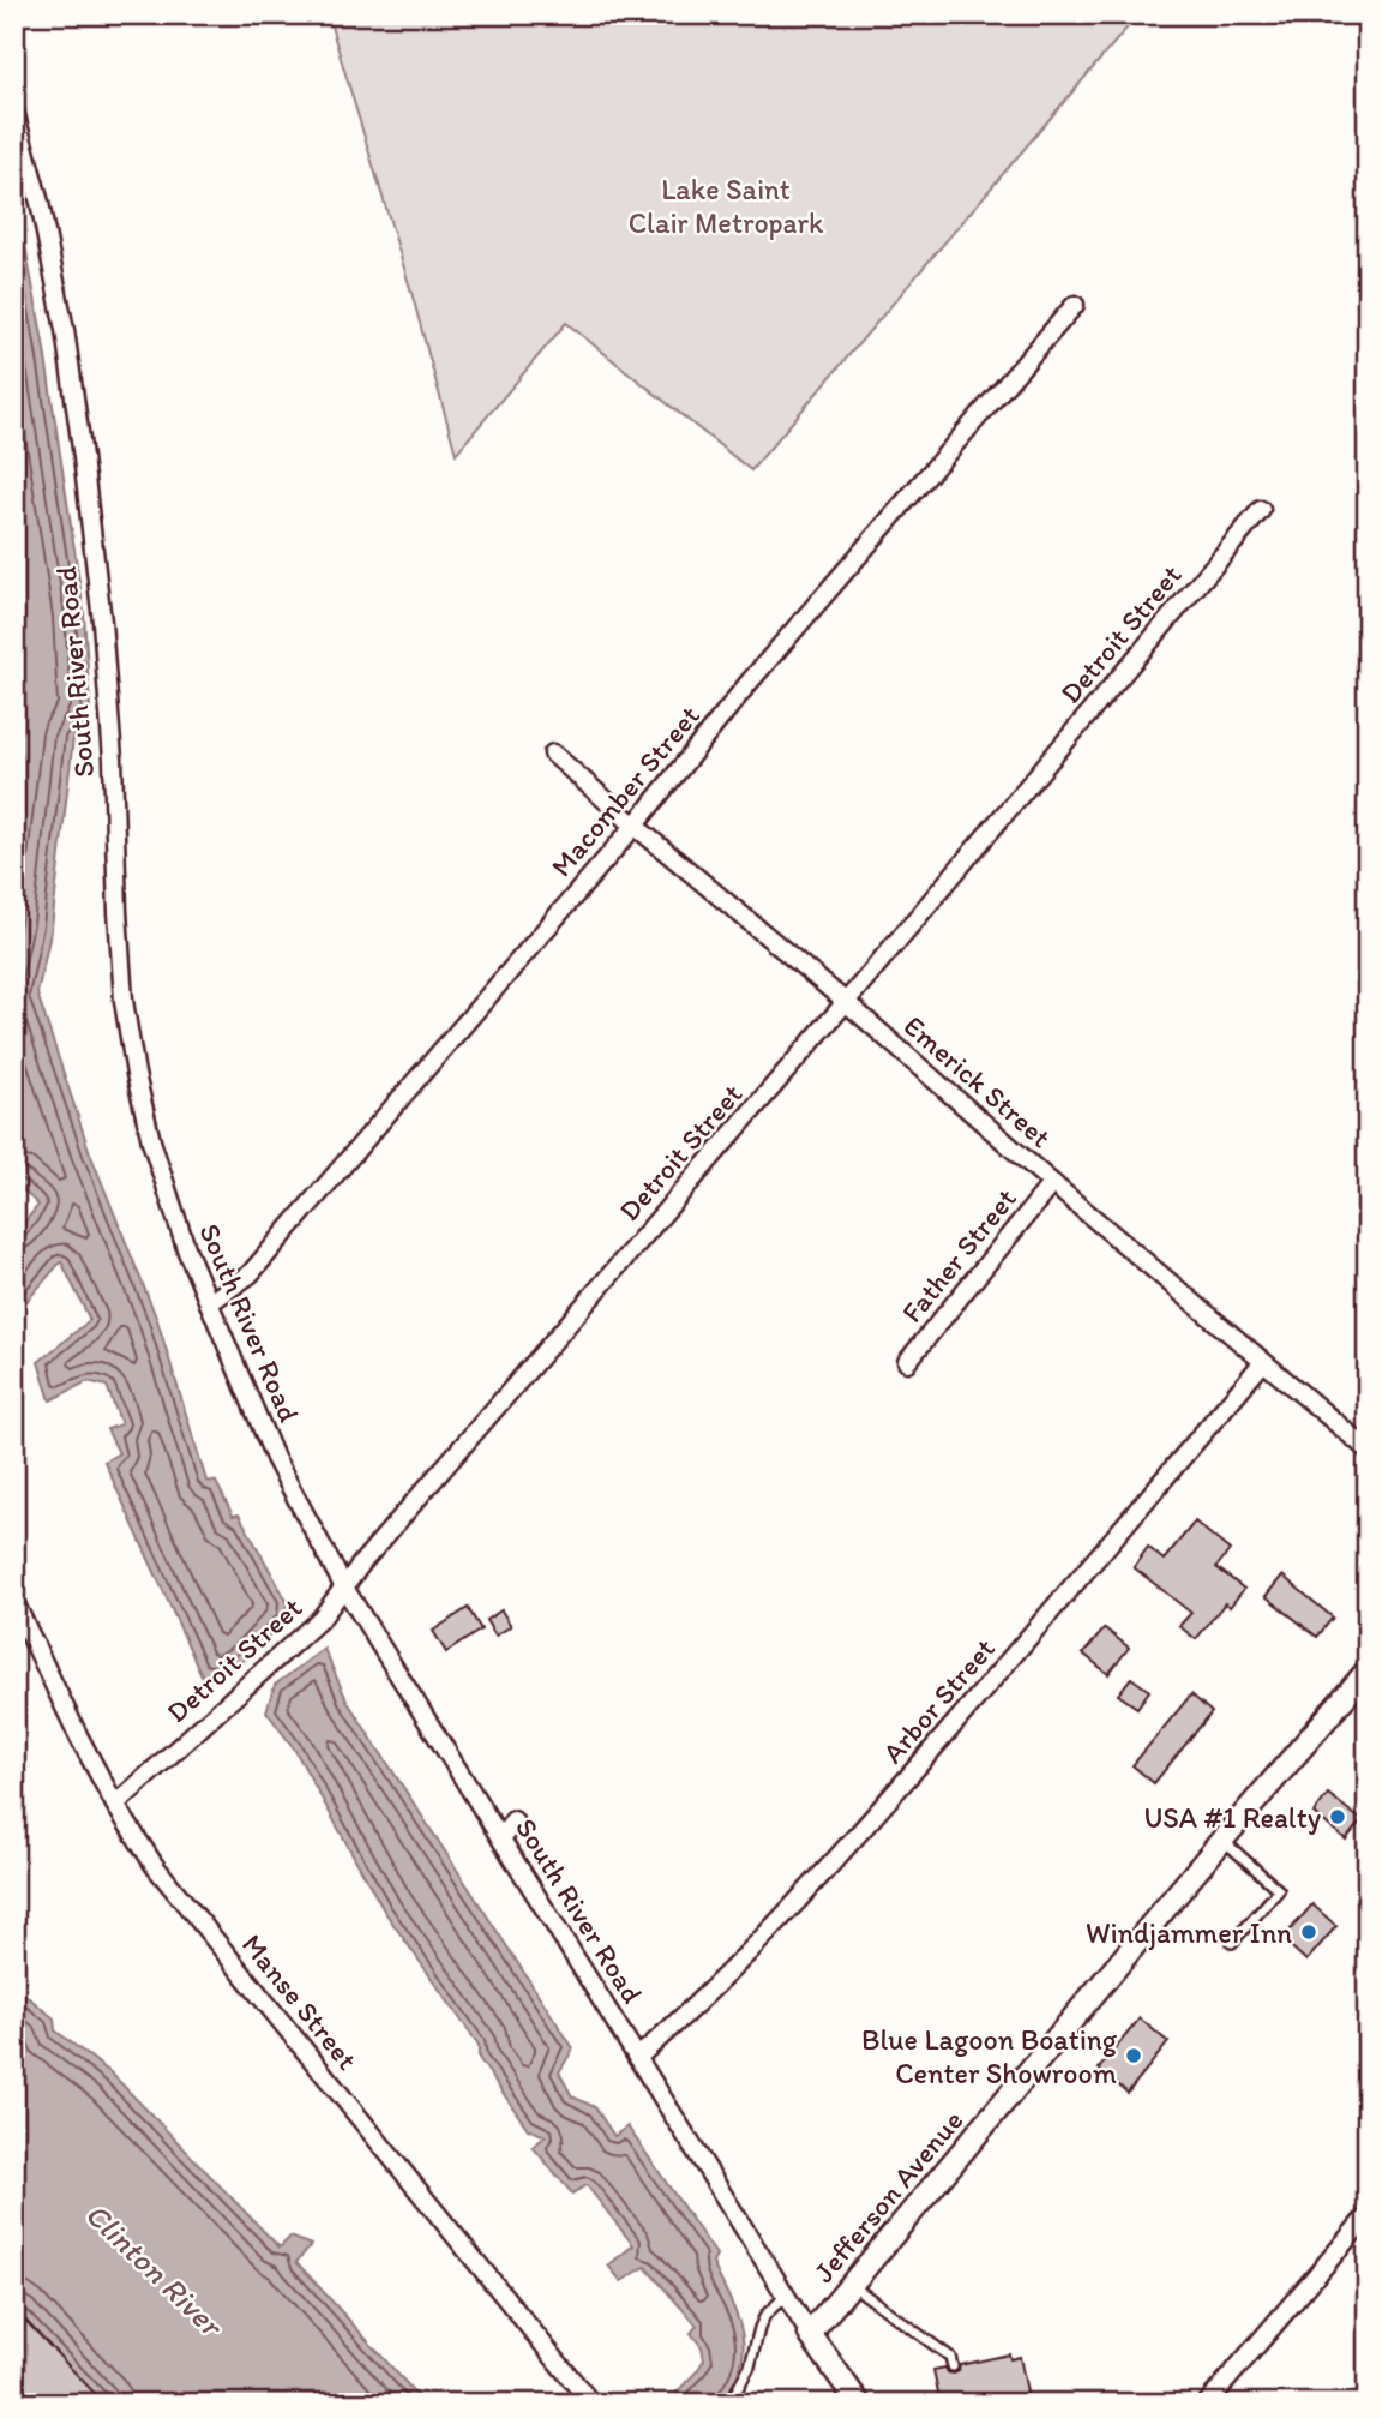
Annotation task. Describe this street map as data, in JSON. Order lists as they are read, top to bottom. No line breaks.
{"streets":{"street":["Detroit Street","South River Road","Macomber Street","Emerick Street","Father Street","Arbor Street","Manse Street","Jefferson Avenue"]},"crossings":[["Detroit Street","South River Road"],["Detroit Street","Emerick Street"],["Detroit Street","Manse Street"],["South River Road","Macomber Street"],["South River Road","Arbor Street"],["South River Road","Jefferson Avenue"],["Macomber Street","Emerick Street"],["Emerick Street","Father Street"],["Emerick Street","Arbor Street"]],"water":["Clinton River"],"parks":["Lake Saint Clair Metropark"],"places":["USA #1 Realty","Windjammer Inn","Blue Lagoon Boating Center Showroom"]}
